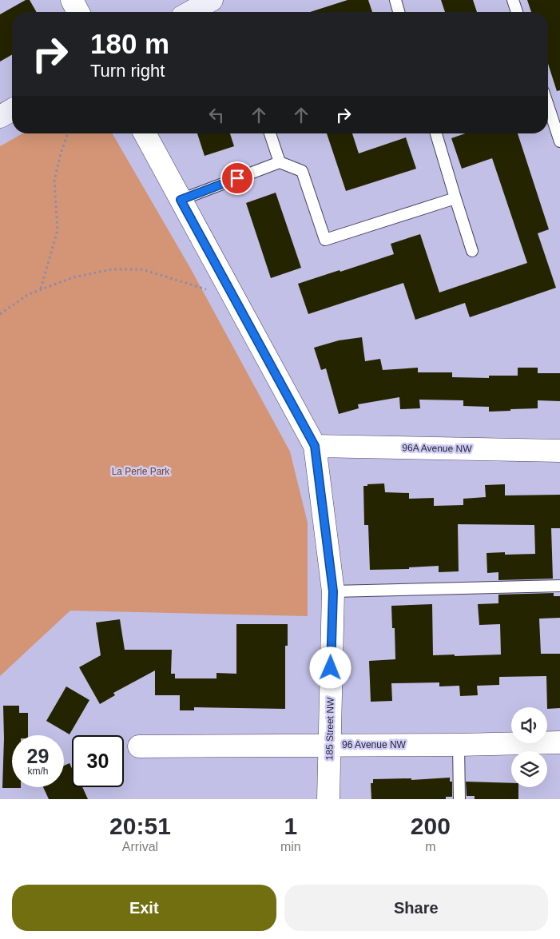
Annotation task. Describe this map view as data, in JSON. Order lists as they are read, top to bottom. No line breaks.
{"streets":{"street":["96A Avenue NW","185 Street NW","96 Avenue NW"]},"crossings":[["96A Avenue NW","185 Street NW"],["185 Street NW","96 Avenue NW"]],"parks":["La Perle Park"],"page":{"turn":["180 m","Turn right"],"speed":"29 km/h","limit":"30","eta":["20:51","Arrival","1","min","200","m"],"buttons":["Exit","Share"]}}
